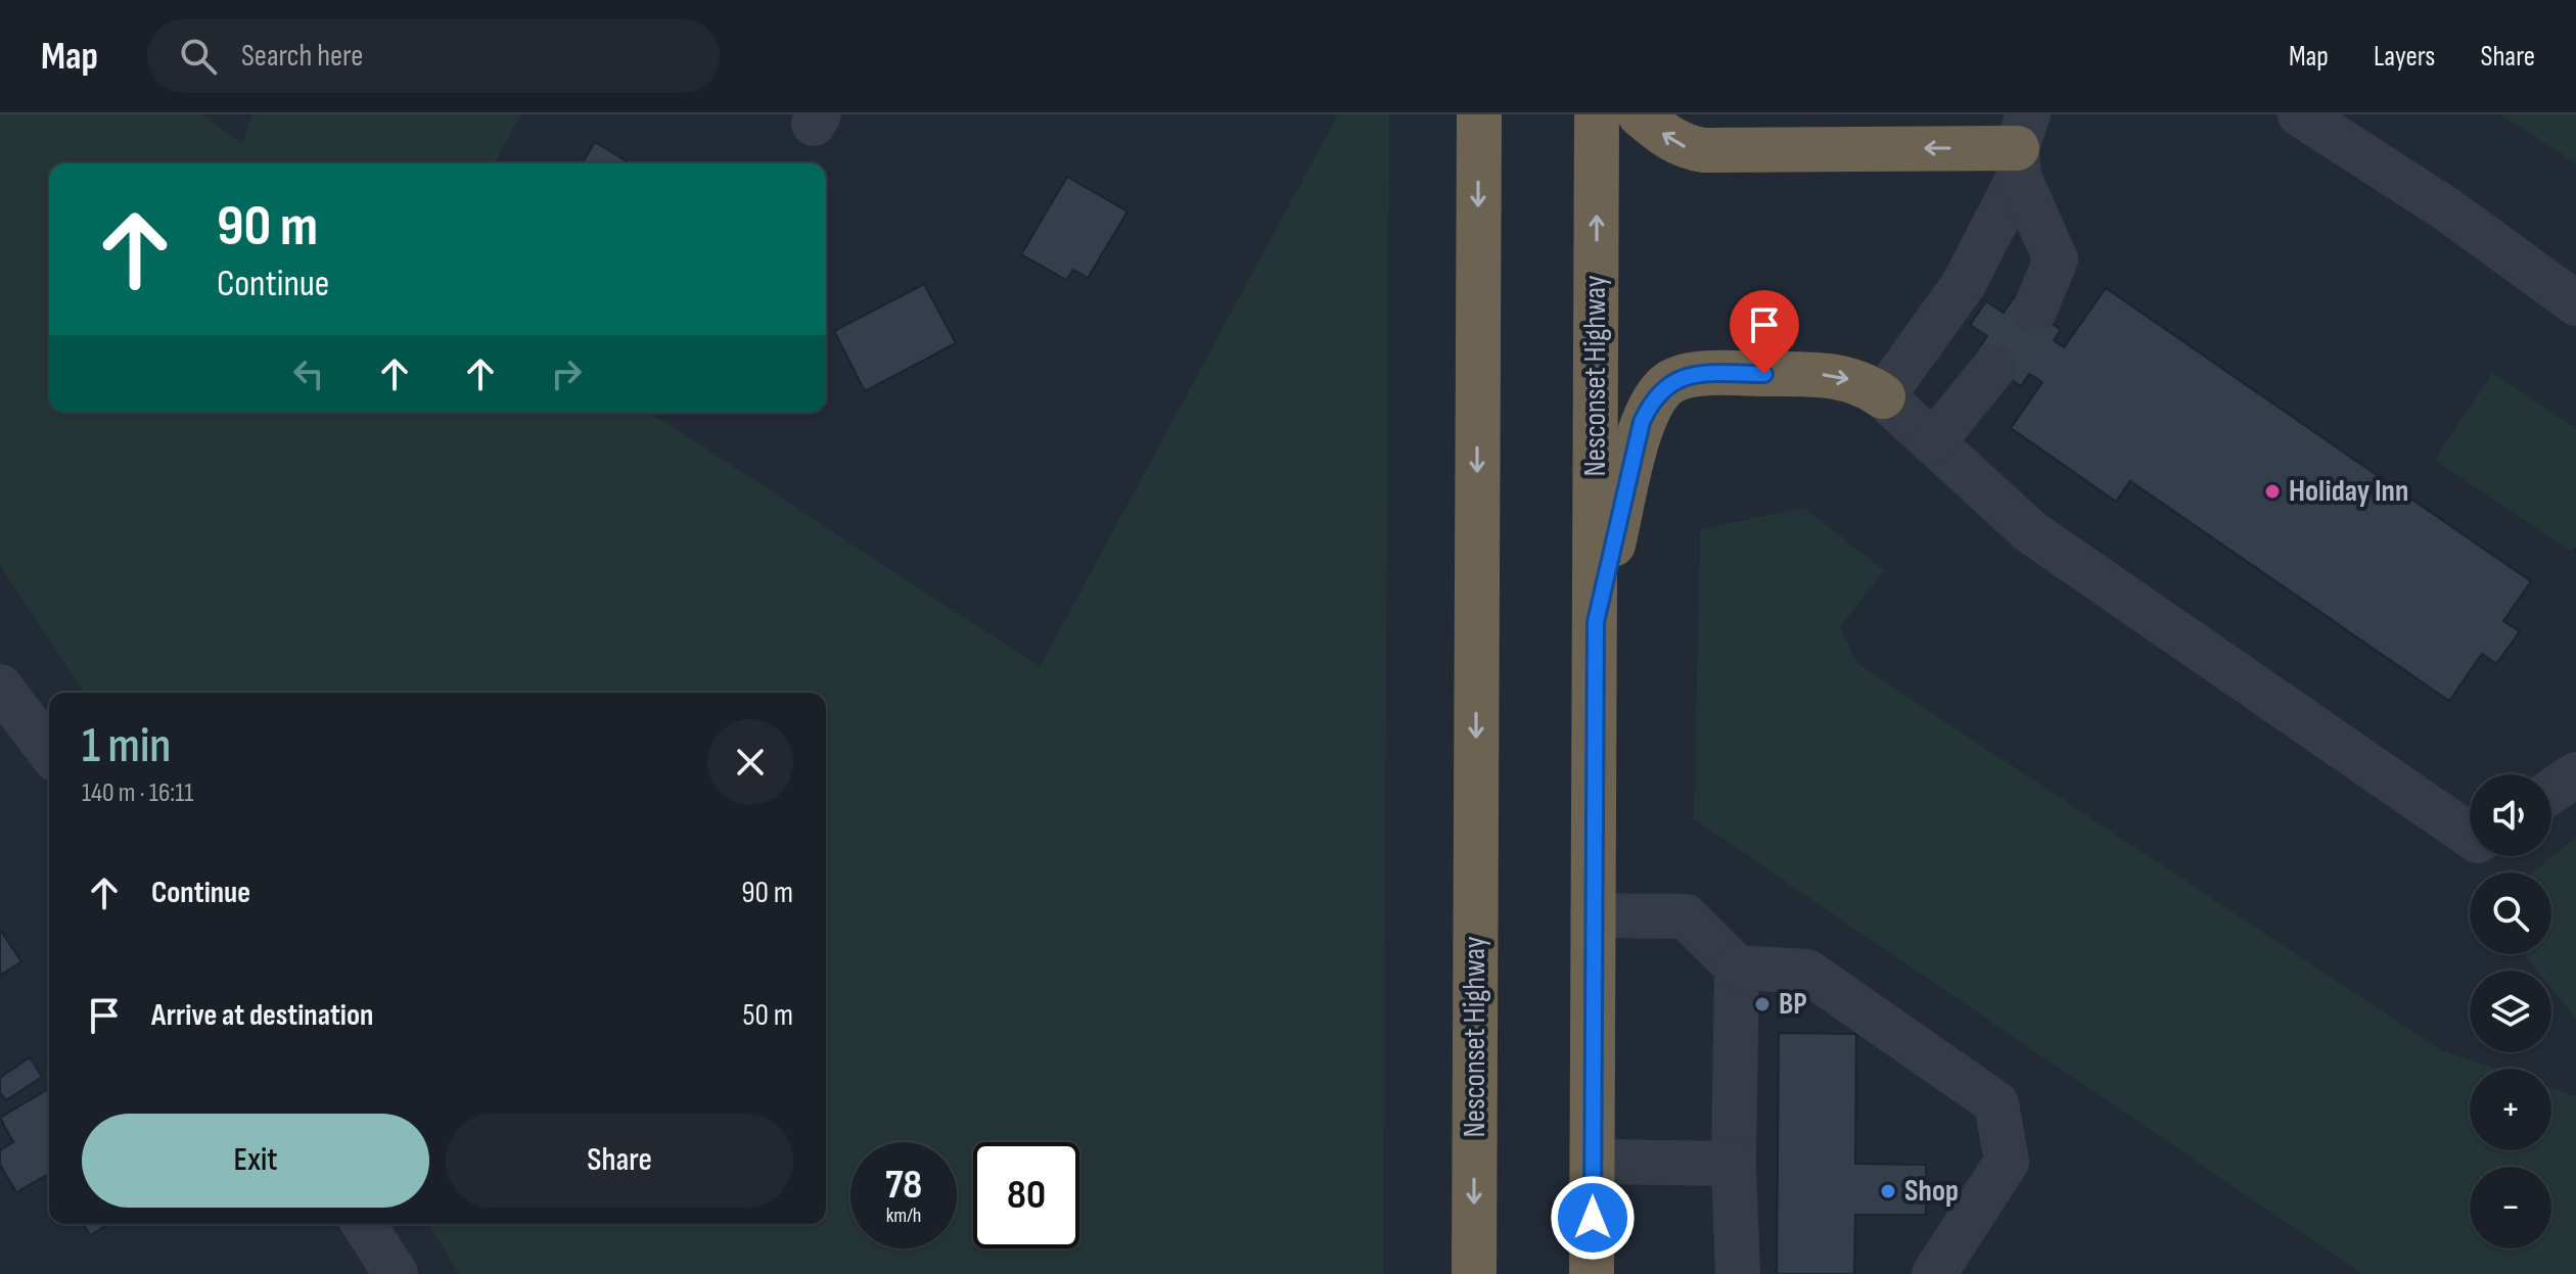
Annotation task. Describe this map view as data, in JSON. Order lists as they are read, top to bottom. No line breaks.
{"streets":{"highway":["Nesconset Highway"]},"places":["Holiday Inn","BP","Shop"],"page":{"header":"Map","search":"Search here","nav":["Map","Layers","Share"],"turn":["90 m","Continue"],"heading":["1 min","140 m · 16:11"],"map_buttons":["+","−"],"list":[{"name":"Continue","value":"90 m"},{"name":"Arrive at destination","value":"50 m"}],"buttons":["Exit","Share"],"speed":"78 km/h","limit":"80"}}
